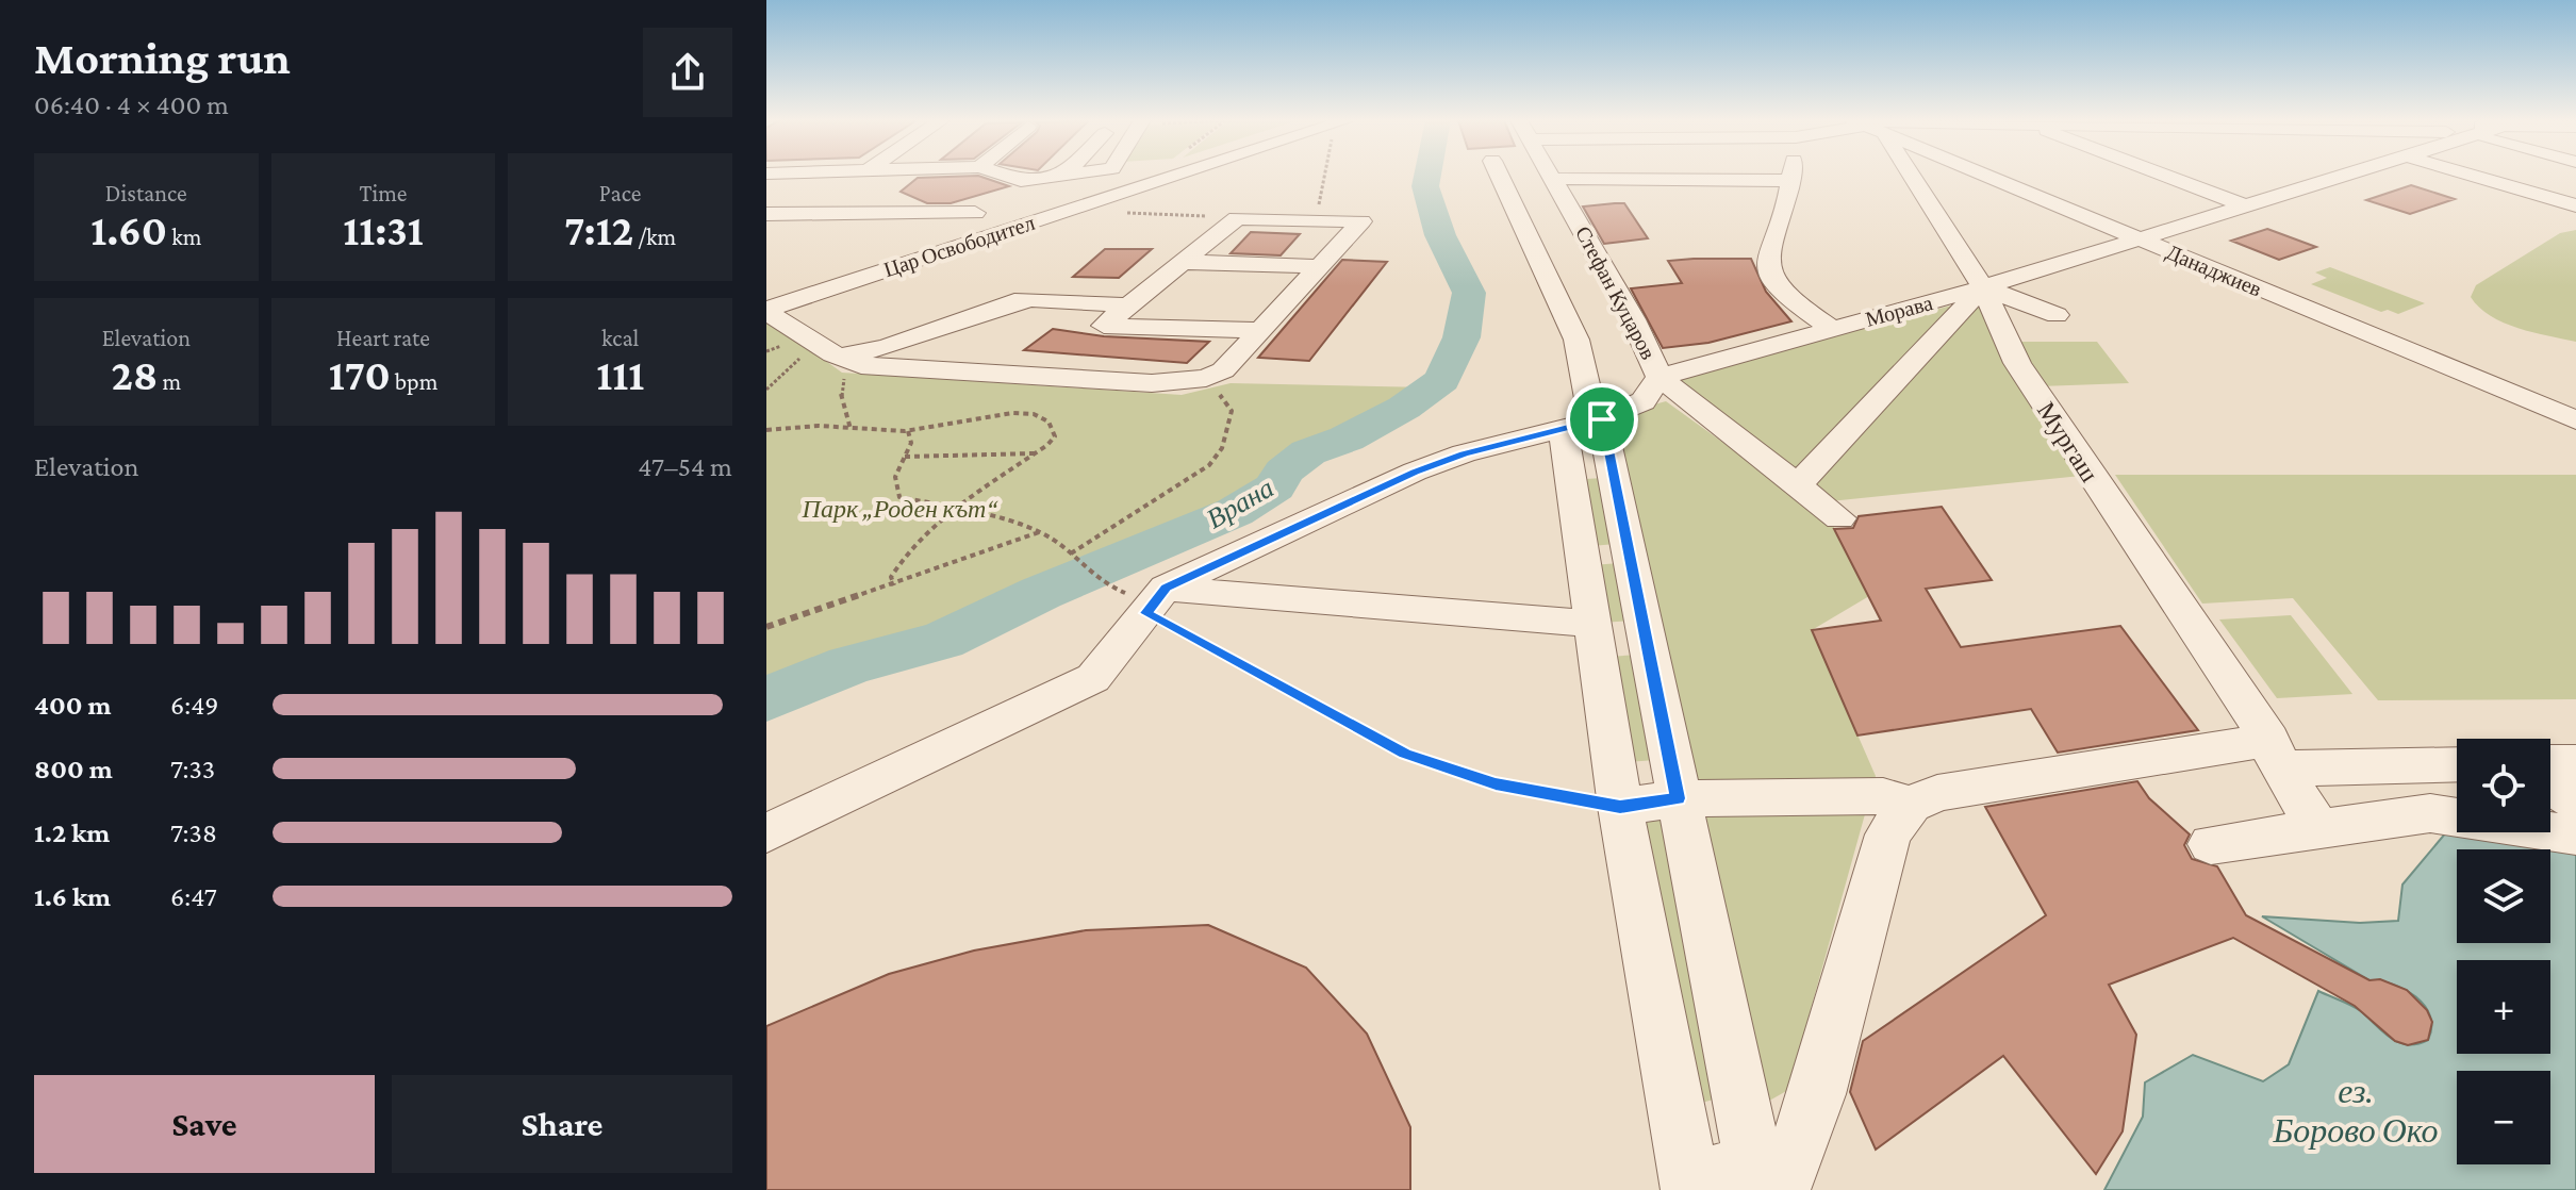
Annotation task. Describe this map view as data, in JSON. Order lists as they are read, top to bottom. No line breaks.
{"streets":{"street":["Цар Освободител","Данаджиев","Стефан Куцаров","Морава","Мургаш"]},"crossings":[["Данаджиев","Морава"],["Стефан Куцаров","Морава"],["Морава","Мургаш"]],"water":["Врана","ез. Борово Око"],"parks":["Парк „Роден кът“"],"page":{"heading":["Morning run","06:40 · 4 × 400 m"],"stats":[["Distance","1.60 km"],["Time","11:31"],["Pace","7:12 /km"],["Elevation","28 m"],["Heart rate","170 bpm"],["kcal","111"]],"chart":["Elevation","47–54 m"],"list":[{"name":"400 m","note":"6:49"},{"name":"800 m","note":"7:33"},{"name":"1.2 km","note":"7:38"},{"name":"1.6 km","note":"6:47"}],"map_buttons":["+","−"],"buttons":["Save","Share"]}}
